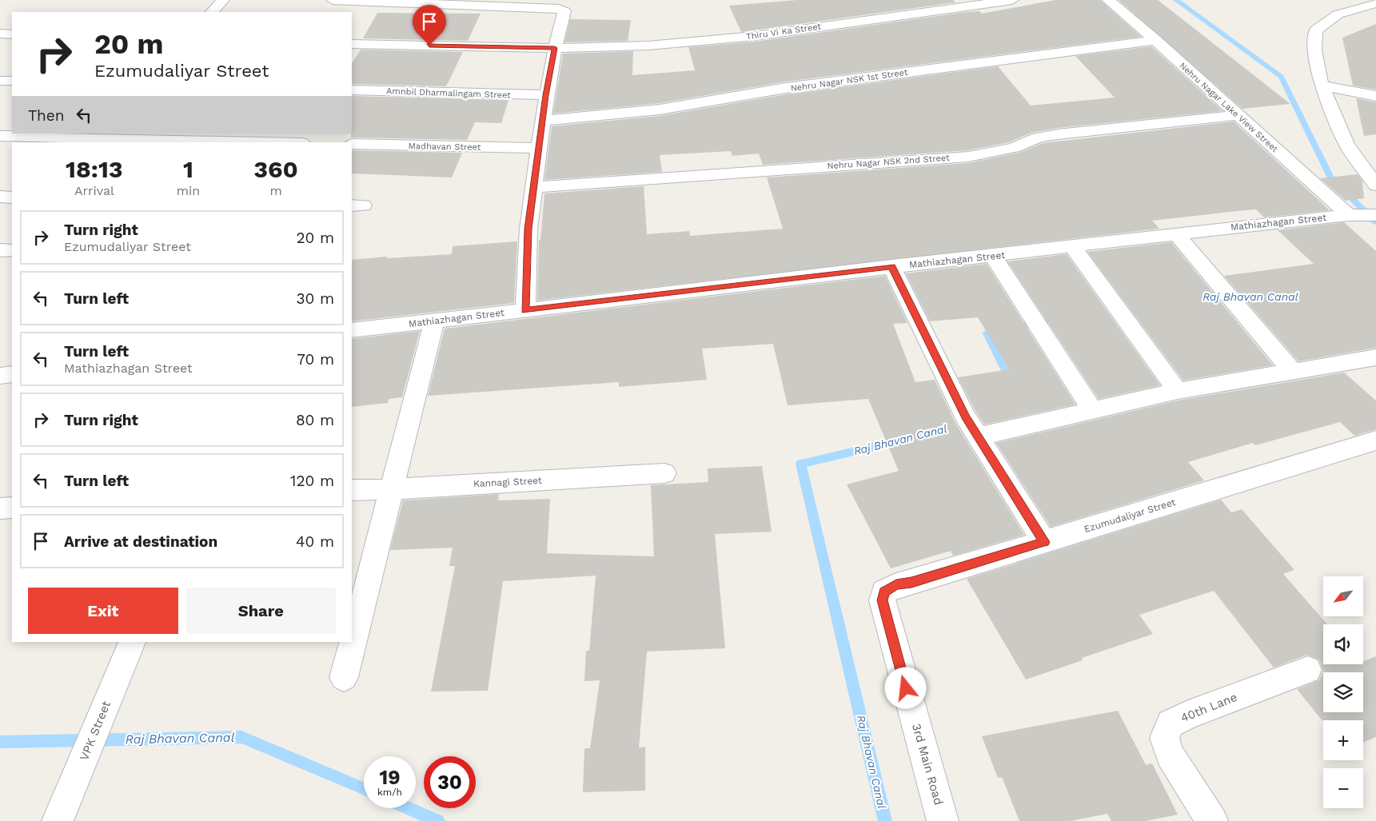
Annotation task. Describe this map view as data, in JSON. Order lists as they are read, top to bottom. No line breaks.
{"streets":{"street":["Thiru Vi Ka Street","Nehru Nagar NSK 1st Street","Amnbil Dharmalingam Street","Nehru Nagar Lake View Street","Madhavan Street","Nehru Nagar NSK 2nd Street","Mathiazhagan Street","Kannagi Street","Ezumudaliyar Street","40th Lane","VPK Street","3rd Main Road"]},"crossings":[["Nehru Nagar NSK 1st Street","Nehru Nagar Lake View Street"],["Nehru Nagar Lake View Street","Nehru Nagar NSK 2nd Street"],["Nehru Nagar Lake View Street","Mathiazhagan Street"],["Ezumudaliyar Street","3rd Main Road"]],"water":["Raj Bhavan Canal"],"north":"bottom left","page":{"turn":["20 m","Ezumudaliyar Street"],"then":"Then","eta":["18:13","Arrival","1","min","360","m"],"list":[{"name":"Turn right","note":"Ezumudaliyar Street","value":"20 m"},{"name":"Turn left","value":"30 m"},{"name":"Turn left","note":"Mathiazhagan Street","value":"70 m"},{"name":"Turn right","value":"80 m"},{"name":"Turn left","value":"120 m"},{"name":"Arrive at destination","value":"40 m"}],"map_buttons":["+","−"],"buttons":["Exit","Share"],"speed":"19 km/h","limit":"30"}}
